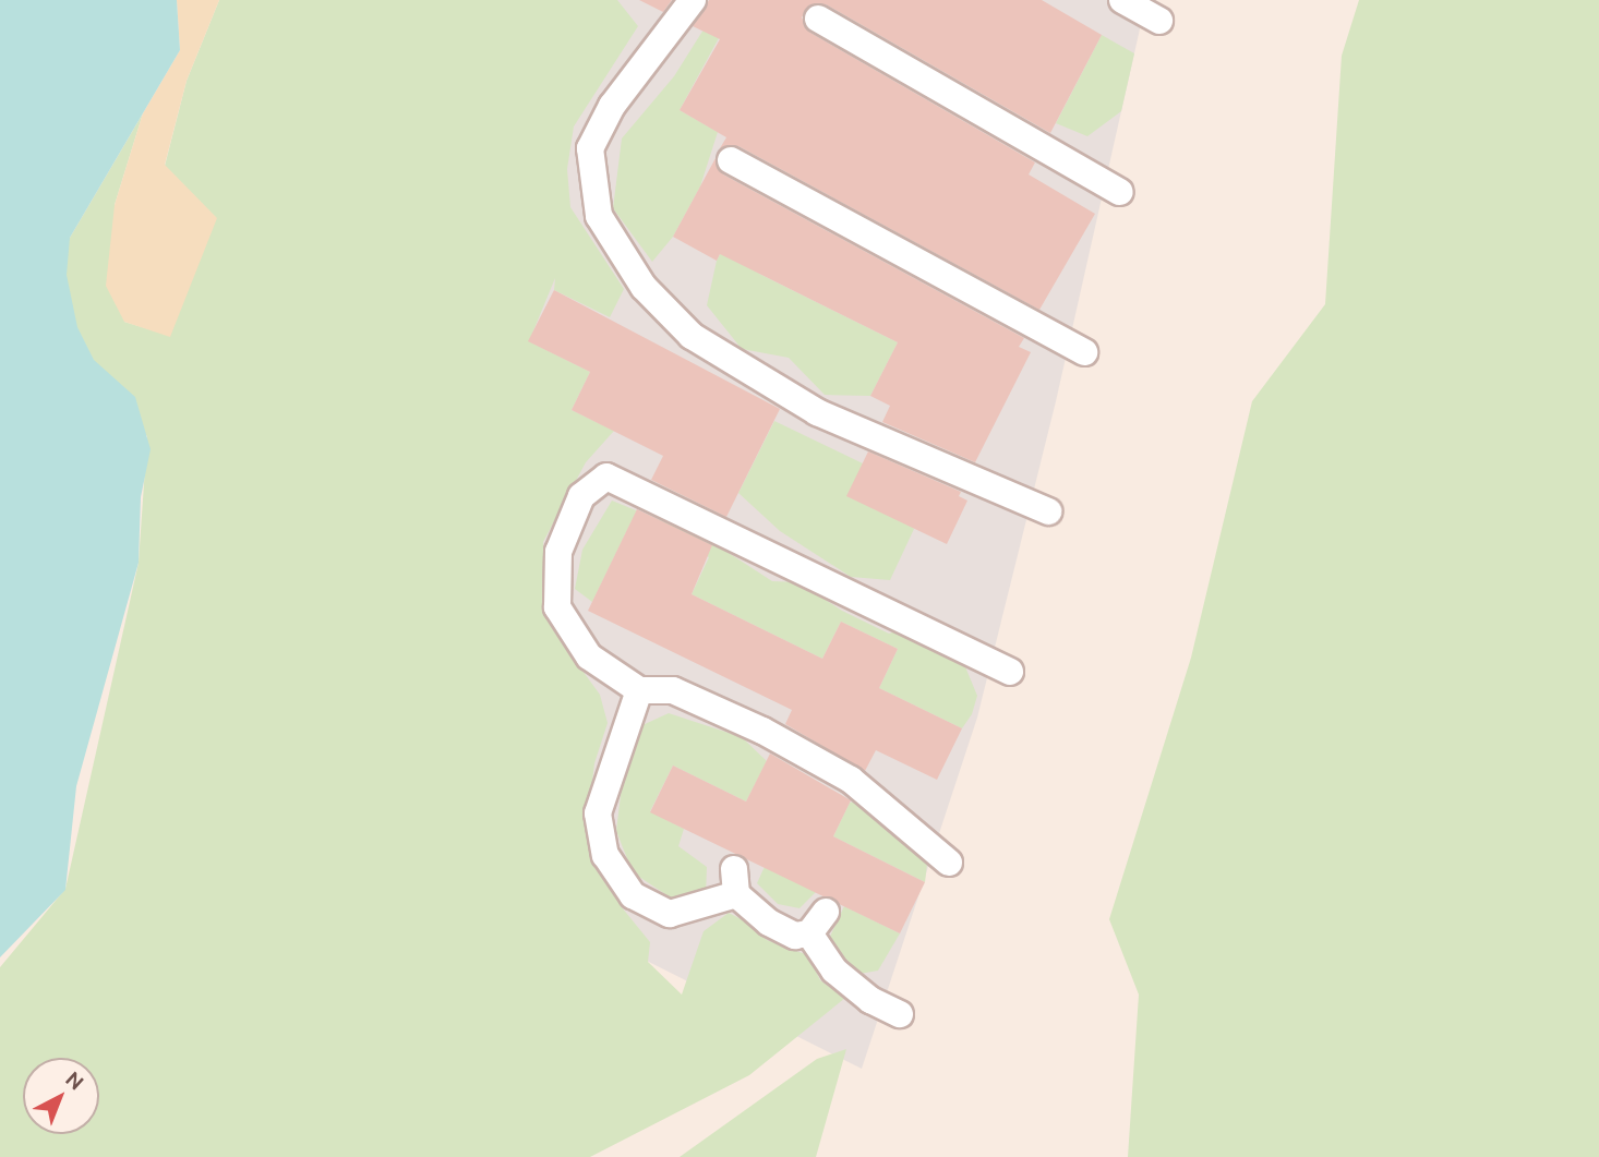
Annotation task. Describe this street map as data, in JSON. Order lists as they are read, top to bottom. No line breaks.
{"north":"top right"}
